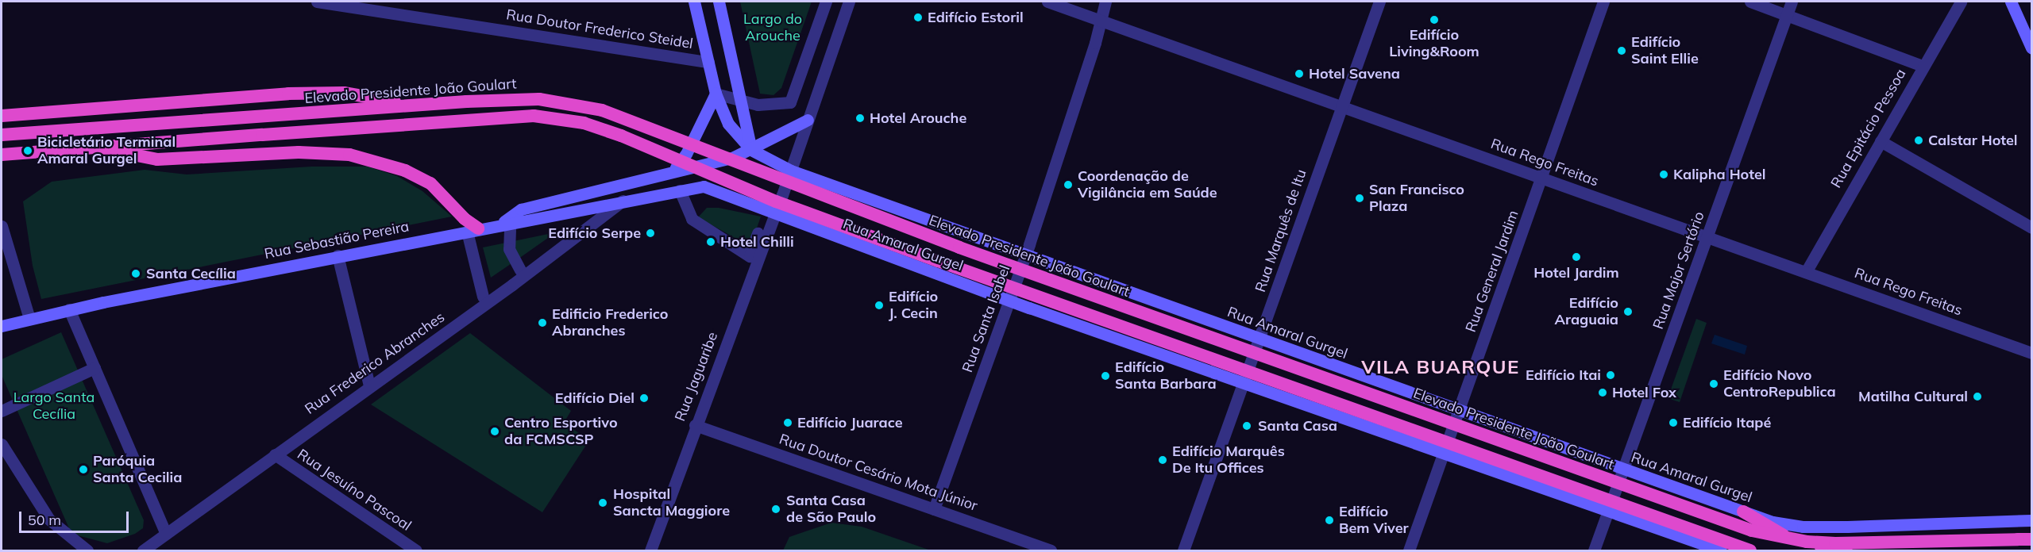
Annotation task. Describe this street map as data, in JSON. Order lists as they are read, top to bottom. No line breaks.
{"streets":{"highway":["Elevado Presidente João Goulart"],"main road":["Rua Sebastião Pereira","Rua Amaral Gurgel"],"street":["Rua Doutor Frederico Steidel","Rua Epitácio Pessoa","Rua Rego Freitas","Rua Marquês de Itu","Rua Major Sertório","Rua General Jardim","Rua Santa Isabel","Rua Frederico Abranches","Rua Jaguaribe","Rua Doutor Cesário Mota Júnior","Rua Jesuíno Pascoal"]},"crossings":[["Rua Epitácio Pessoa","Rua Rego Freitas"],["Rua Rego Freitas","Rua Marquês de Itu"],["Rua Rego Freitas","Rua Major Sertório"],["Rua Rego Freitas","Rua General Jardim"],["Rua Rego Freitas","Rua Santa Isabel"],["Rua Marquês de Itu","Rua Amaral Gurgel"],["Rua Sebastião Pereira","Rua Frederico Abranches"],["Rua Amaral Gurgel","Rua Major Sertório"],["Rua Amaral Gurgel","Rua General Jardim"],["Rua Amaral Gurgel","Rua Santa Isabel"],["Rua Amaral Gurgel","Rua Jaguaribe"],["Rua Santa Isabel","Rua Doutor Cesário Mota Júnior"],["Rua Frederico Abranches","Rua Jesuíno Pascoal"],["Rua Jaguaribe","Rua Doutor Cesário Mota Júnior"]],"districts":["VILA BUARQUE"],"parks":["Largo do Arouche","Largo Santa Cecília"],"places":["Edifício Estoril","Edifício Living&Room","Edifício Saint Ellie","Hotel Savena","Hotel Arouche","Calstar Hotel","Bicicletário Terminal Amaral Gurgel","Kalipha Hotel","Coordenação de Vigilância em Saúde","San Francisco Plaza","Edifício Serpe","Hotel Chilli","Hotel Jardim","Santa Cecília","Edifício J. Cecin","Edifício Araguaia","Edificio Frederico Abranches","Edifício Itai","Edifício Santa Barbara","Edifício Novo CentroRepublica","Hotel Fox","Matilha Cultural","Edifício Diel","Edifício Juarace","Edifício Itapé","Santa Casa","Centro Esportivo da FCMSCSP","Edifício Marquês De Itu Offices","Paróquia Santa Cecilia","Hospital Sancta Maggiore","Santa Casa de São Paulo","Edifício Bem Viver"],"scale_bar":"50 m"}
